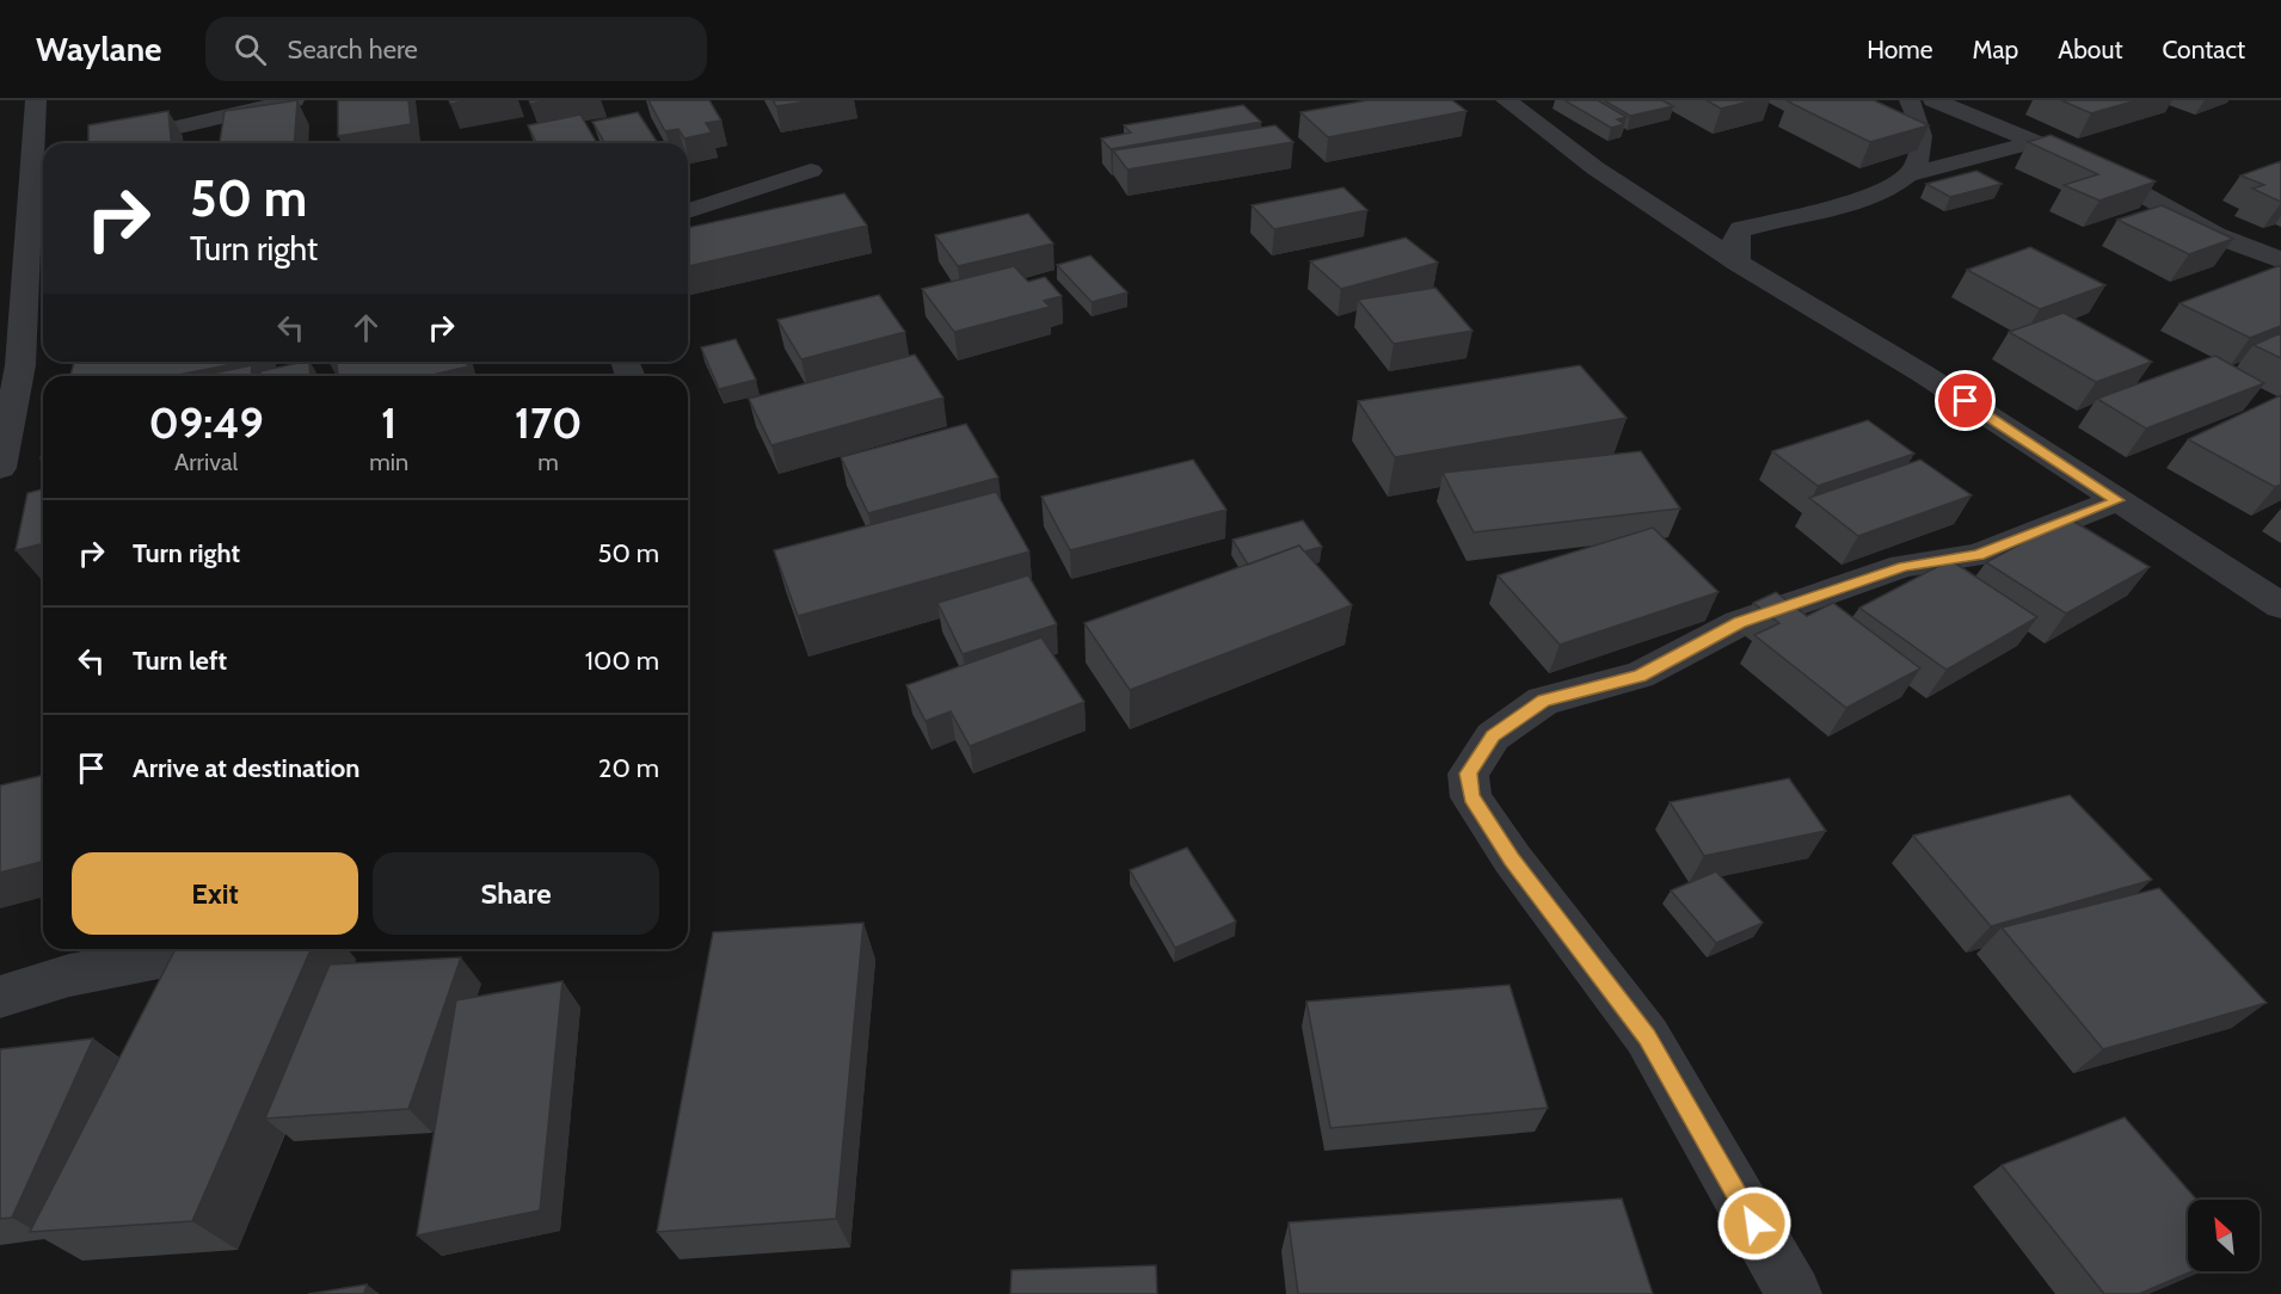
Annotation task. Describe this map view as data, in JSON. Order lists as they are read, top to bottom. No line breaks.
{"north":"top left","page":{"header":"Waylane","search":"Search here","nav":["Home","Map","About","Contact"],"turn":["50 m","Turn right"],"eta":["09:49","Arrival","1","min","170","m"],"list":[{"name":"Turn right","value":"50 m"},{"name":"Turn left","value":"100 m"},{"name":"Arrive at destination","value":"20 m"}],"buttons":["Exit","Share"]}}
